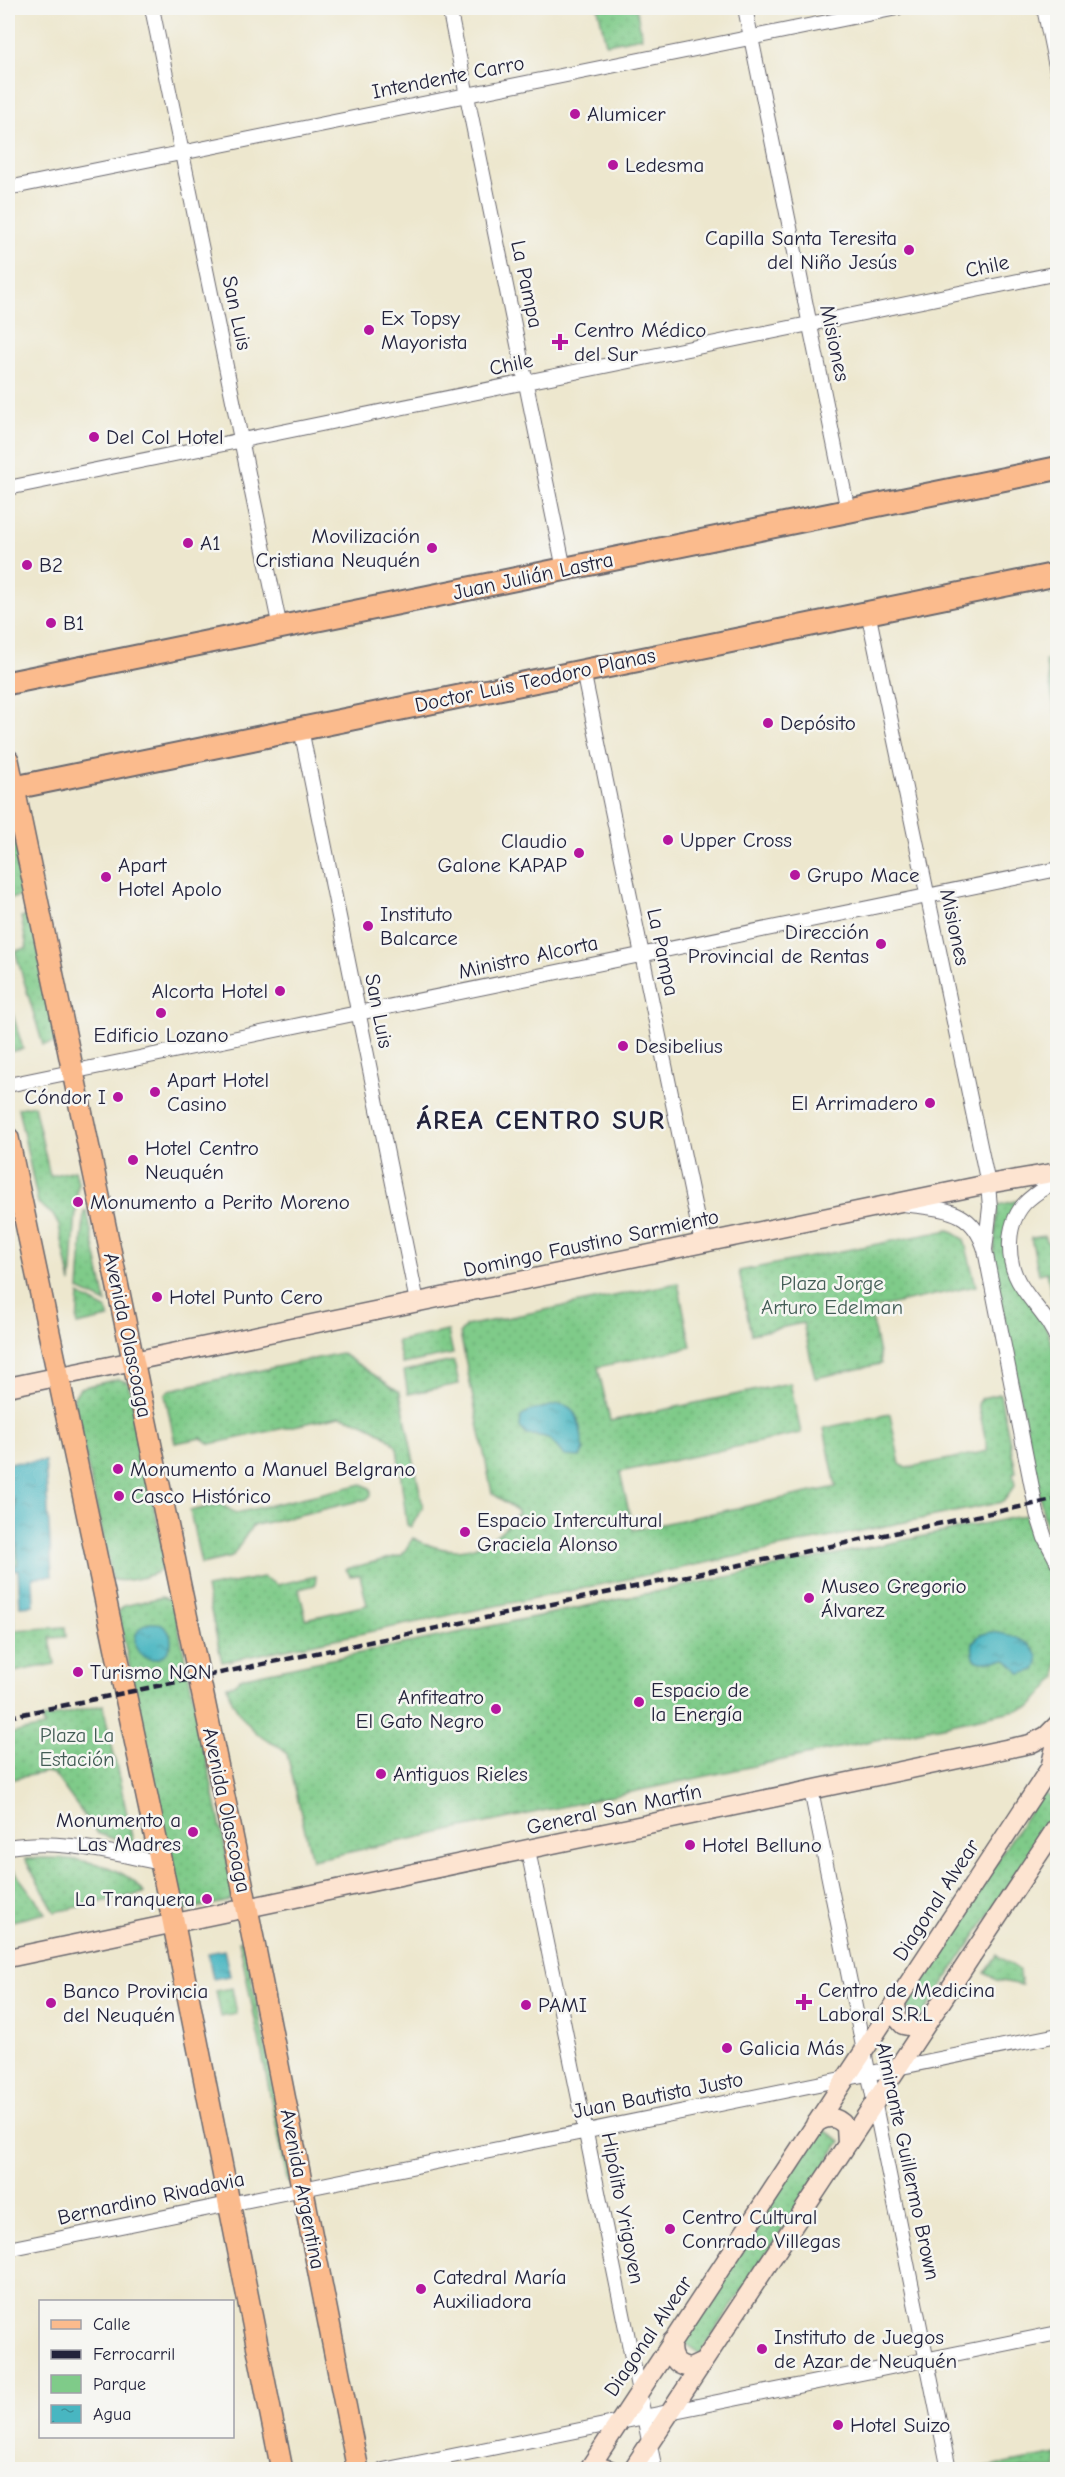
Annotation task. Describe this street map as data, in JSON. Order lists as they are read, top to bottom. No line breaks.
{"streets":{"highway":["Juan Julián Lastra","Doctor Luis Teodoro Planas"],"main road":["Domingo Faustino Sarmiento","Avenida Olascoaga","General San Martín","Diagonal Alvear","Avenida Argentina"],"street":["Intendente Carro","Chile","La Pampa","San Luis","Misiones","Ministro Alcorta","Juan Bautista Justo","Almirante Guillermo Brown","Bernardino Rivadavia","Hipólito Yrigoyen"]},"crossings":[["Intendente Carro","La Pampa"],["Intendente Carro","San Luis"],["Intendente Carro","Misiones"],["Chile","La Pampa"],["Chile","San Luis"],["Chile","Misiones"],["La Pampa","Juan Julián Lastra"],["La Pampa","Doctor Luis Teodoro Planas"],["La Pampa","Ministro Alcorta"],["La Pampa","Domingo Faustino Sarmiento"],["San Luis","Juan Julián Lastra"],["San Luis","Doctor Luis Teodoro Planas"],["San Luis","Ministro Alcorta"],["San Luis","Domingo Faustino Sarmiento"],["Misiones","Juan Julián Lastra"],["Misiones","Doctor Luis Teodoro Planas"],["Misiones","Ministro Alcorta"],["Misiones","Domingo Faustino Sarmiento"],["Doctor Luis Teodoro Planas","Avenida Olascoaga"],["Ministro Alcorta","Avenida Olascoaga"],["Domingo Faustino Sarmiento","Avenida Olascoaga"],["Avenida Olascoaga","General San Martín"],["Avenida Olascoaga","Avenida Argentina"],["General San Martín","Diagonal Alvear"],["General San Martín","Almirante Guillermo Brown"],["General San Martín","Avenida Argentina"],["General San Martín","Hipólito Yrigoyen"],["Diagonal Alvear","Juan Bautista Justo"],["Diagonal Alvear","Almirante Guillermo Brown"],["Diagonal Alvear","Hipólito Yrigoyen"],["Juan Bautista Justo","Almirante Guillermo Brown"],["Juan Bautista Justo","Avenida Argentina"],["Juan Bautista Justo","Bernardino Rivadavia"],["Juan Bautista Justo","Hipólito Yrigoyen"],["Avenida Argentina","Bernardino Rivadavia"]],"districts":["ÁREA CENTRO SUR"],"parks":["Plaza Jorge Arturo Edelman","Plaza La Estación"],"places":{"other":["Alumicer","Ledesma","Capilla Santa Teresita del Niño Jesús","Ex Topsy Mayorista","Del Col Hotel","A1","Movilización Cristiana Neuquén","B2","B1","Depósito","Upper Cross","Claudio Galone KAPAP","Grupo Mace","Apart Hotel Apolo","Instituto Balcarce","Dirección Provincial de Rentas","Alcorta Hotel","Edificio Lozano","Desibelius","Apart Hotel Casino","Cóndor I","El Arrimadero","Hotel Centro Neuquén","Monumento a Perito Moreno","Hotel Punto Cero","Monumento a Manuel Belgrano","Casco Histórico","Espacio Intercultural Graciela Alonso","Museo Gregorio Álvarez","Turismo NQN","Espacio de la Energía","Anfiteatro El Gato Negro","Antiguos Rieles","Monumento a Las Madres","Hotel Belluno","La Tranquera","Banco Provincia del Neuquén","PAMI","Galicia Más","Centro Cultural Conrrado Villegas","Catedral María Auxiliadora","Instituto de Juegos de Azar de Neuquén","Hotel Suizo"],"health":["Centro Médico del Sur","Centro de Medicina Laboral S.R.L"]},"legend":["Calle","Ferrocarril","Parque","Agua"]}
